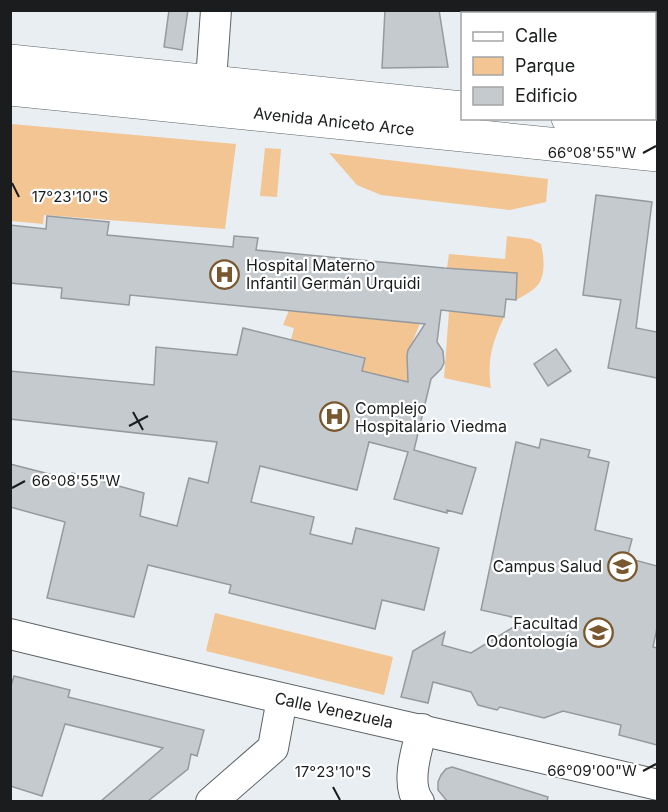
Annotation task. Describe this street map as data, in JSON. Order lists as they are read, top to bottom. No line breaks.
{"streets":{"main road":["Avenida Aniceto Arce"],"street":["Calle Venezuela"]},"places":{"hospital":["Hospital Materno Infantil Germán Urquidi","Complejo Hospitalario Viedma"],"school or university":["Campus Salud","Facultad Odontología"]},"legend":["Calle","Parque","Edificio"],"coordinates":["66°08'55\"W","17°23'10\"S","66°09'00\"W"]}
